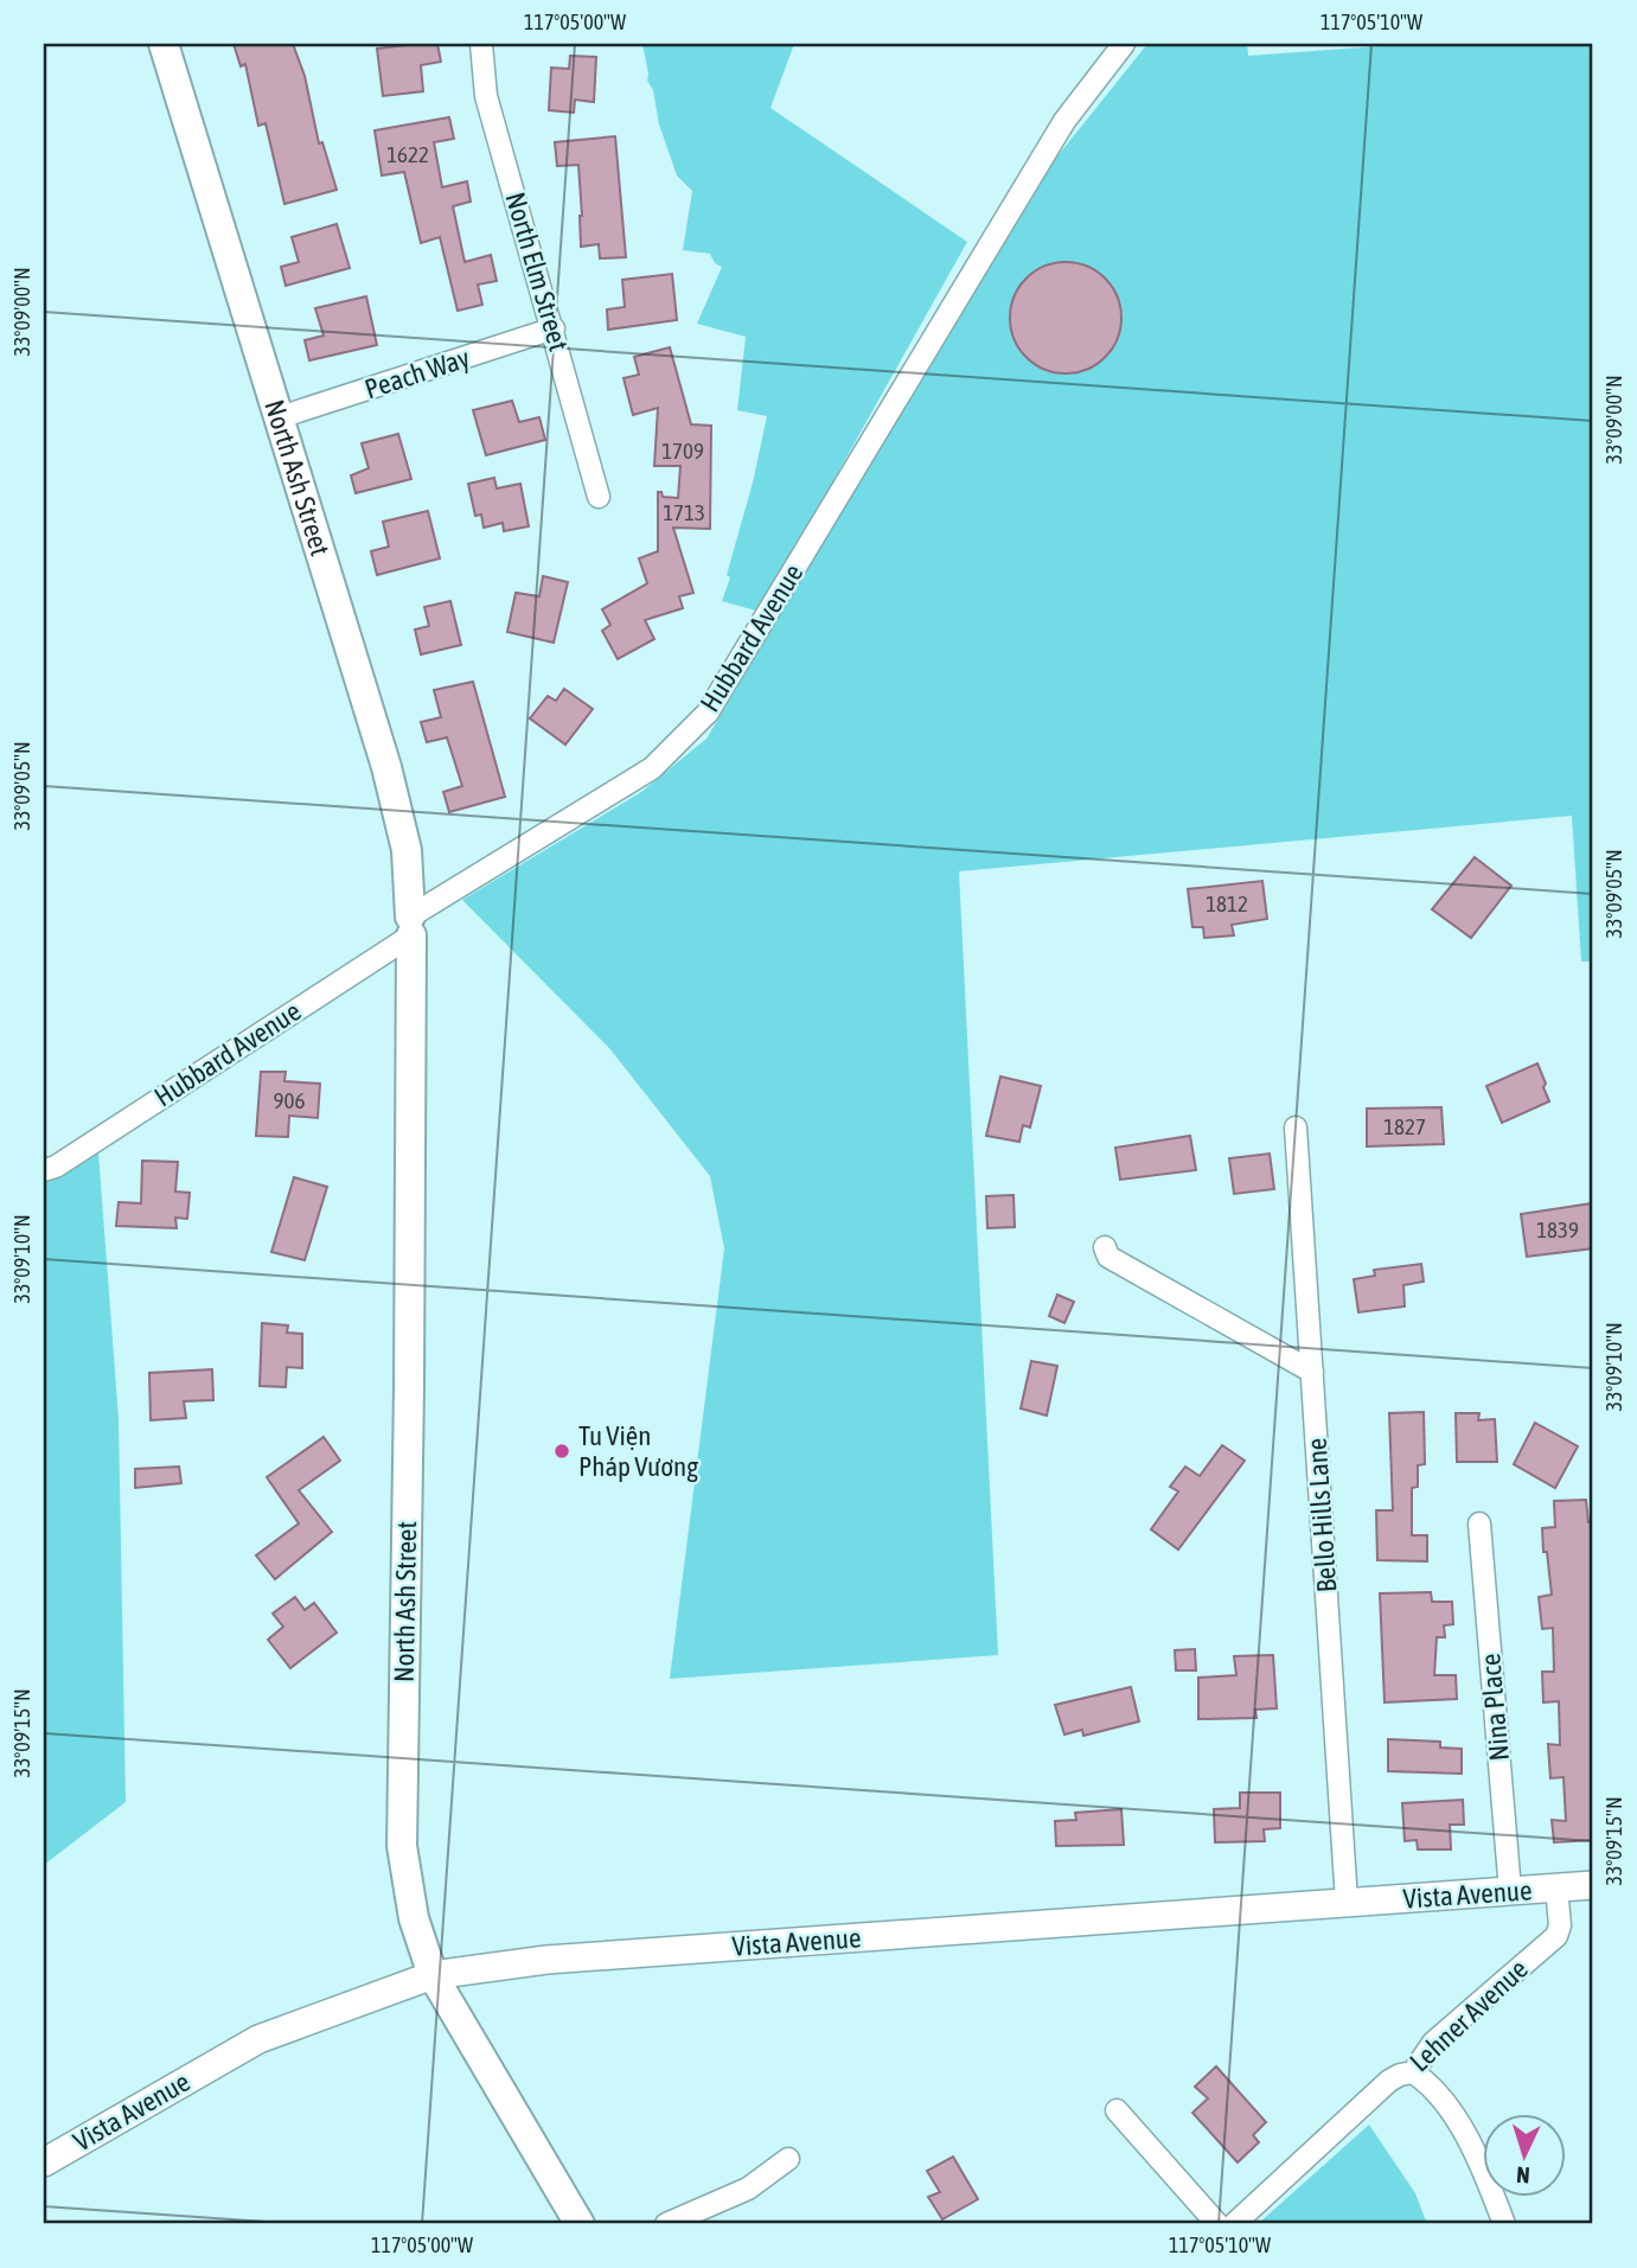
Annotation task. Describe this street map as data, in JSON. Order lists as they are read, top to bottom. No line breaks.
{"streets":{"main road":["North Ash Street"],"street":["North Elm Street","Peach Way","Hubbard Avenue","Bello Hills Lane","Nina Place","Vista Avenue","Lehner Avenue"]},"crossings":[["North Elm Street","Peach Way"],["Peach Way","North Ash Street"],["North Ash Street","Hubbard Avenue"],["North Ash Street","Vista Avenue"],["Bello Hills Lane","Vista Avenue"],["Nina Place","Vista Avenue"],["Vista Avenue","Lehner Avenue"]],"places":["Tu Viện Pháp Vương"],"house_numbers":["1622","1709","1713","1812","906","1827","1839"],"north":"bottom","coordinates":["117°05'00\"W","117°05'10\"W","33°09'00\"N","33°09'05\"N","33°09'10\"N","33°09'15\"N"]}
